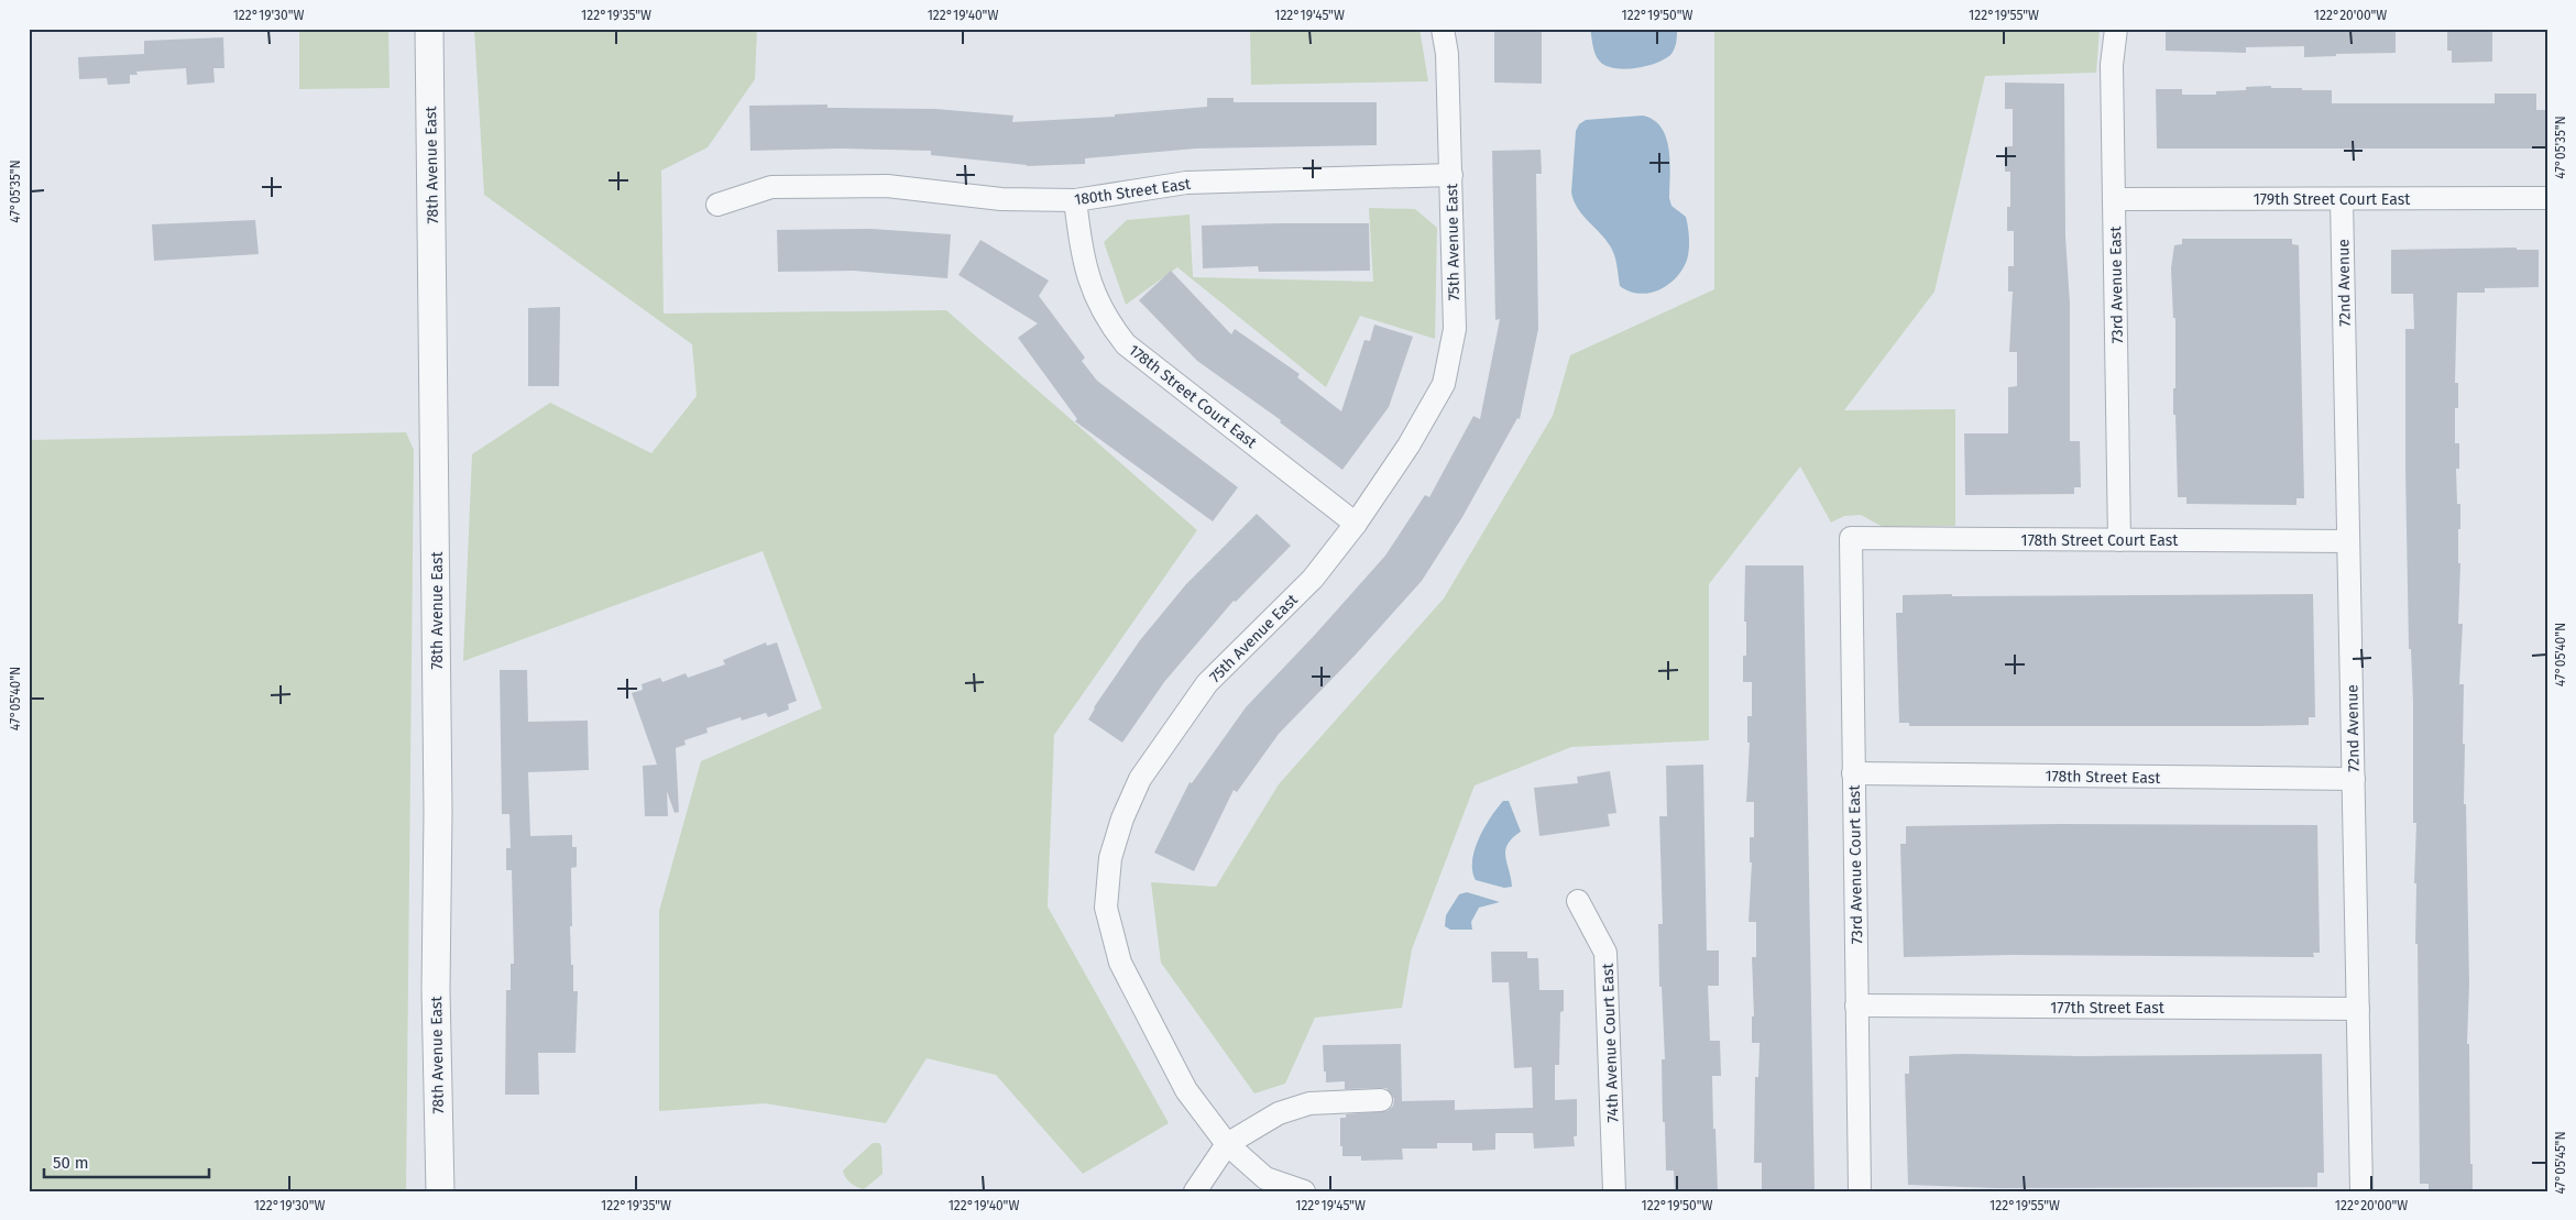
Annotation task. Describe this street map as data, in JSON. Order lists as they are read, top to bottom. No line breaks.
{"streets":{"street":["78th Avenue East","180th Street East","179th Street Court East","75th Avenue East","72nd Avenue","73rd Avenue East","178th Street Court East","178th Street East","73rd Avenue Court East","177th Street East","74th Avenue Court East"]},"crossings":[["180th Street East","75th Avenue East"],["180th Street East","178th Street Court East"],["179th Street Court East","72nd Avenue"],["179th Street Court East","73rd Avenue East"],["75th Avenue East","178th Street Court East"],["72nd Avenue","178th Street Court East"],["72nd Avenue","178th Street East"],["72nd Avenue","177th Street East"],["73rd Avenue East","178th Street Court East"],["178th Street Court East","73rd Avenue Court East"],["178th Street East","73rd Avenue Court East"],["73rd Avenue Court East","177th Street East"]],"scale_bar":"50 m","coordinates":["122°19'30\"W","122°19'35\"W","122°19'40\"W","122°19'45\"W","122°19'50\"W","122°19'55\"W","122°20'00\"W","47°05'35\"N","47°05'40\"N","47°05'45\"N"]}
